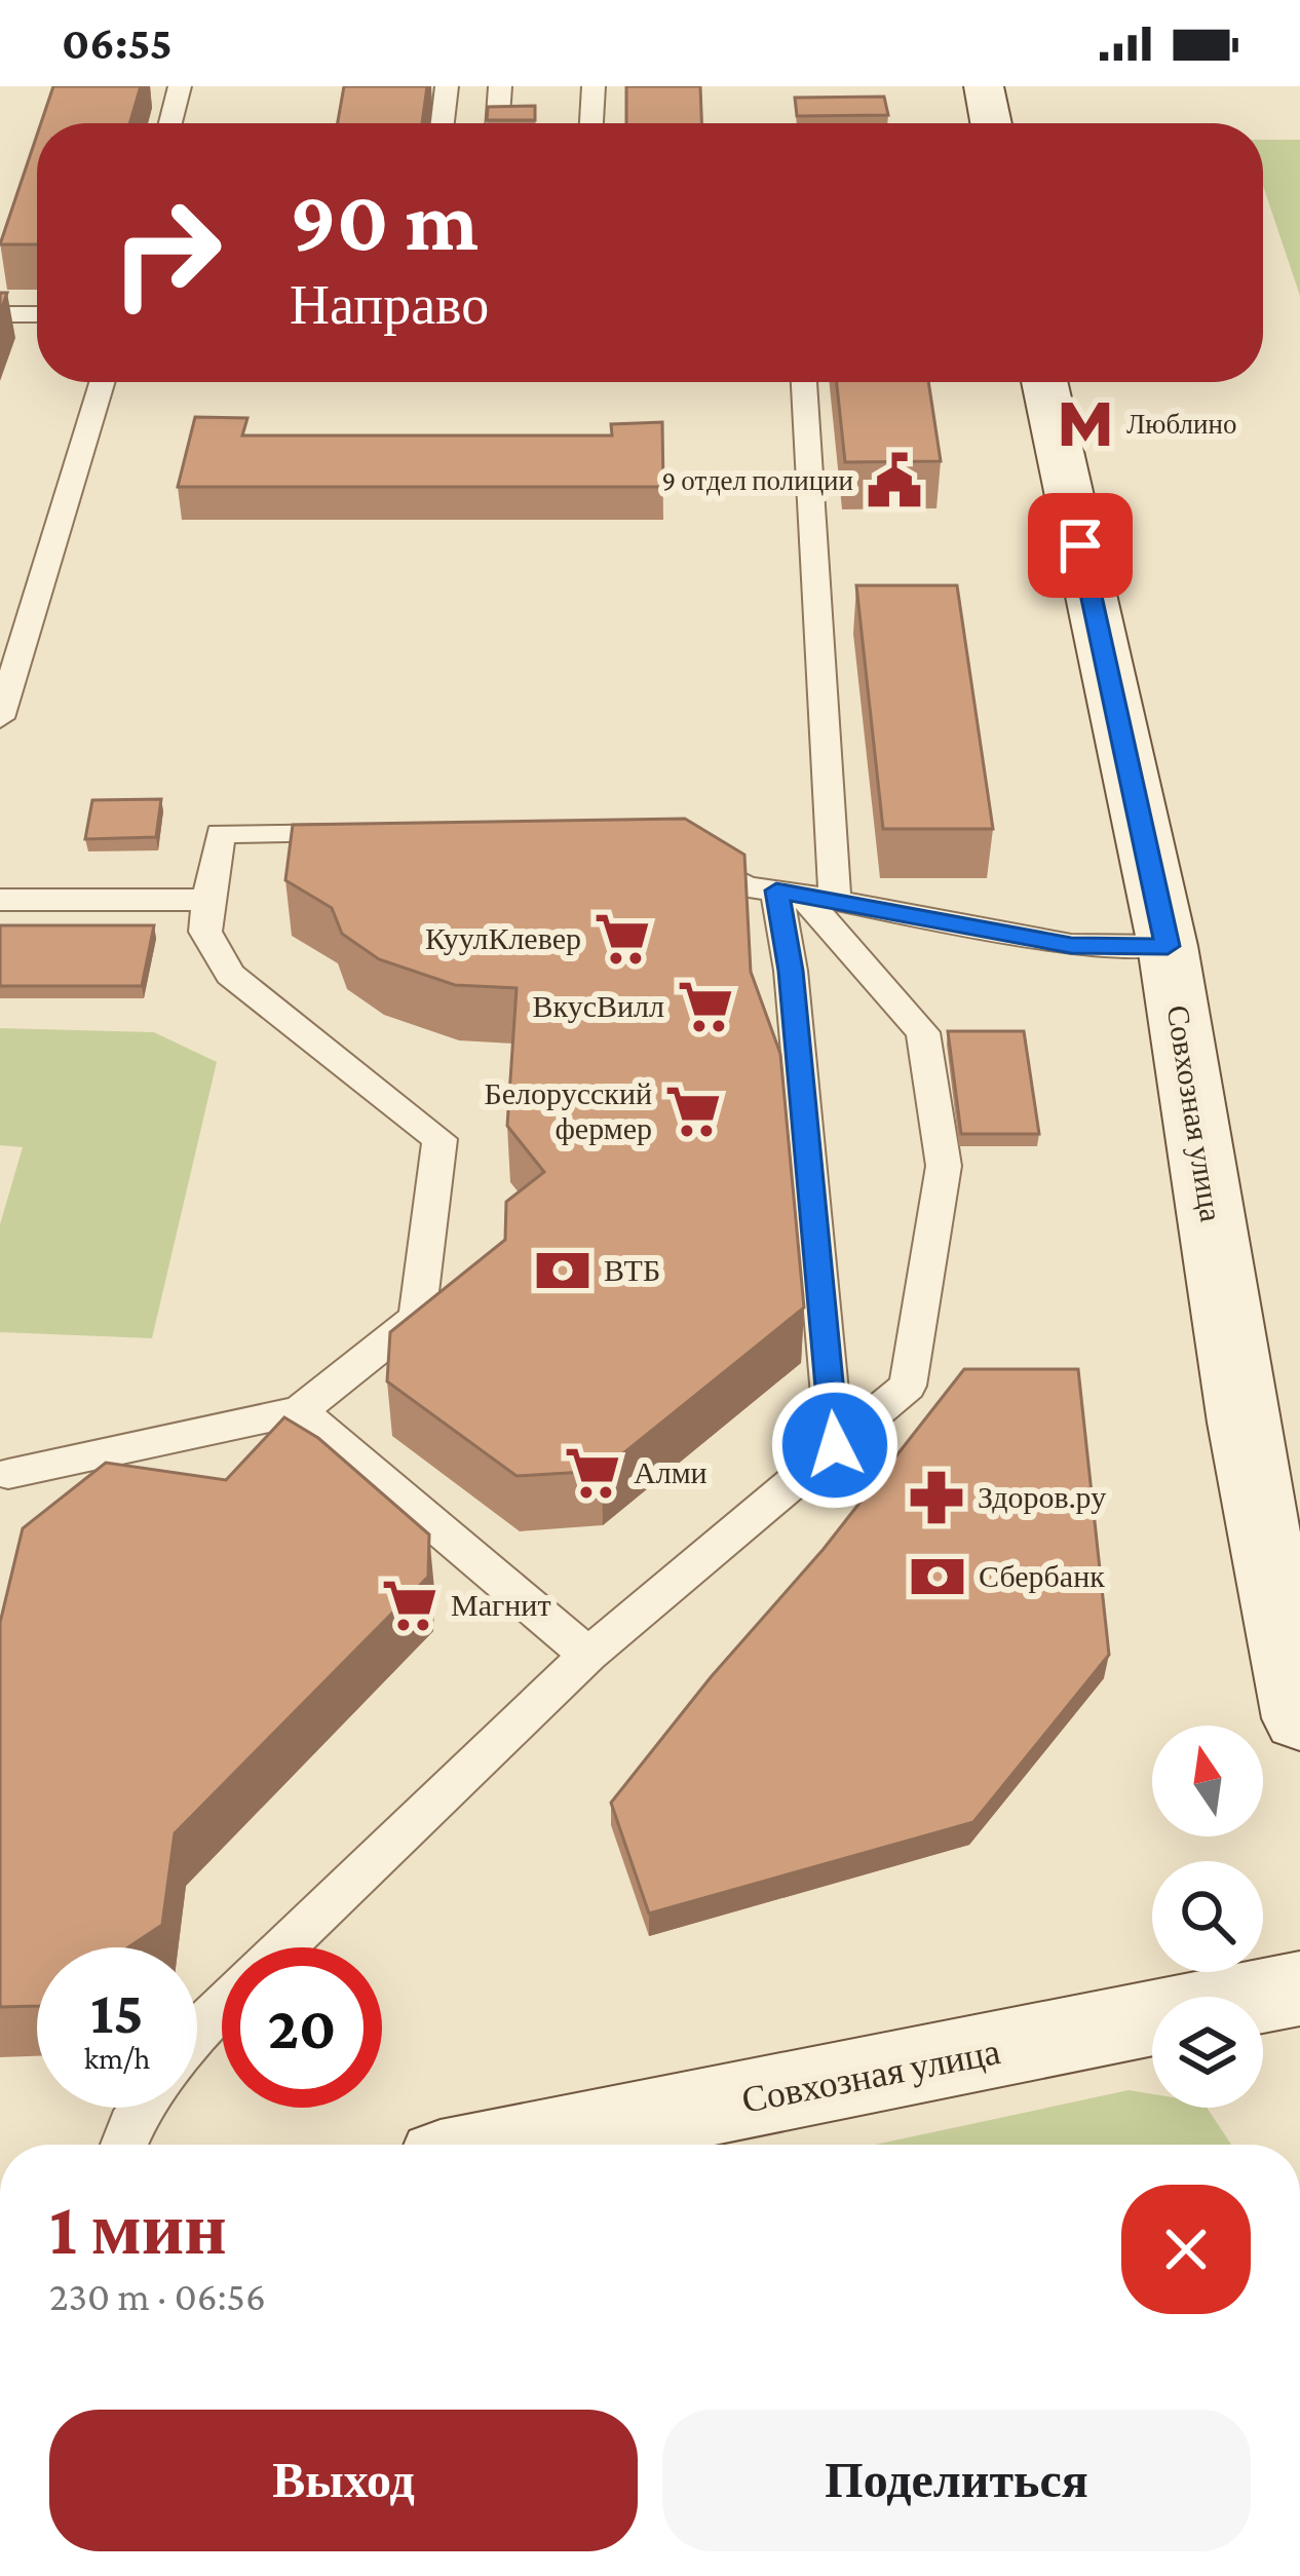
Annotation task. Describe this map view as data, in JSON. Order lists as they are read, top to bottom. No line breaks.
{"streets":{"street":["Совхозная улица"]},"places":{"metro station":["Люблино"],"public building":["9 отдел полиции"],"supermarket":["КуулКлевер","ВкусВилл","Белорусский фермер","Алми","Магнит"],"bank":["ВТБ","Сбербанк"],"pharmacy":["Здоров.ру"]},"north":"top","page":{"status":"06:55","turn":["90 m","Направо"],"speed":"15 km/h","limit":"20","heading":["1 мин","230 m · 06:56"],"buttons":["Выход","Поделиться"]}}
